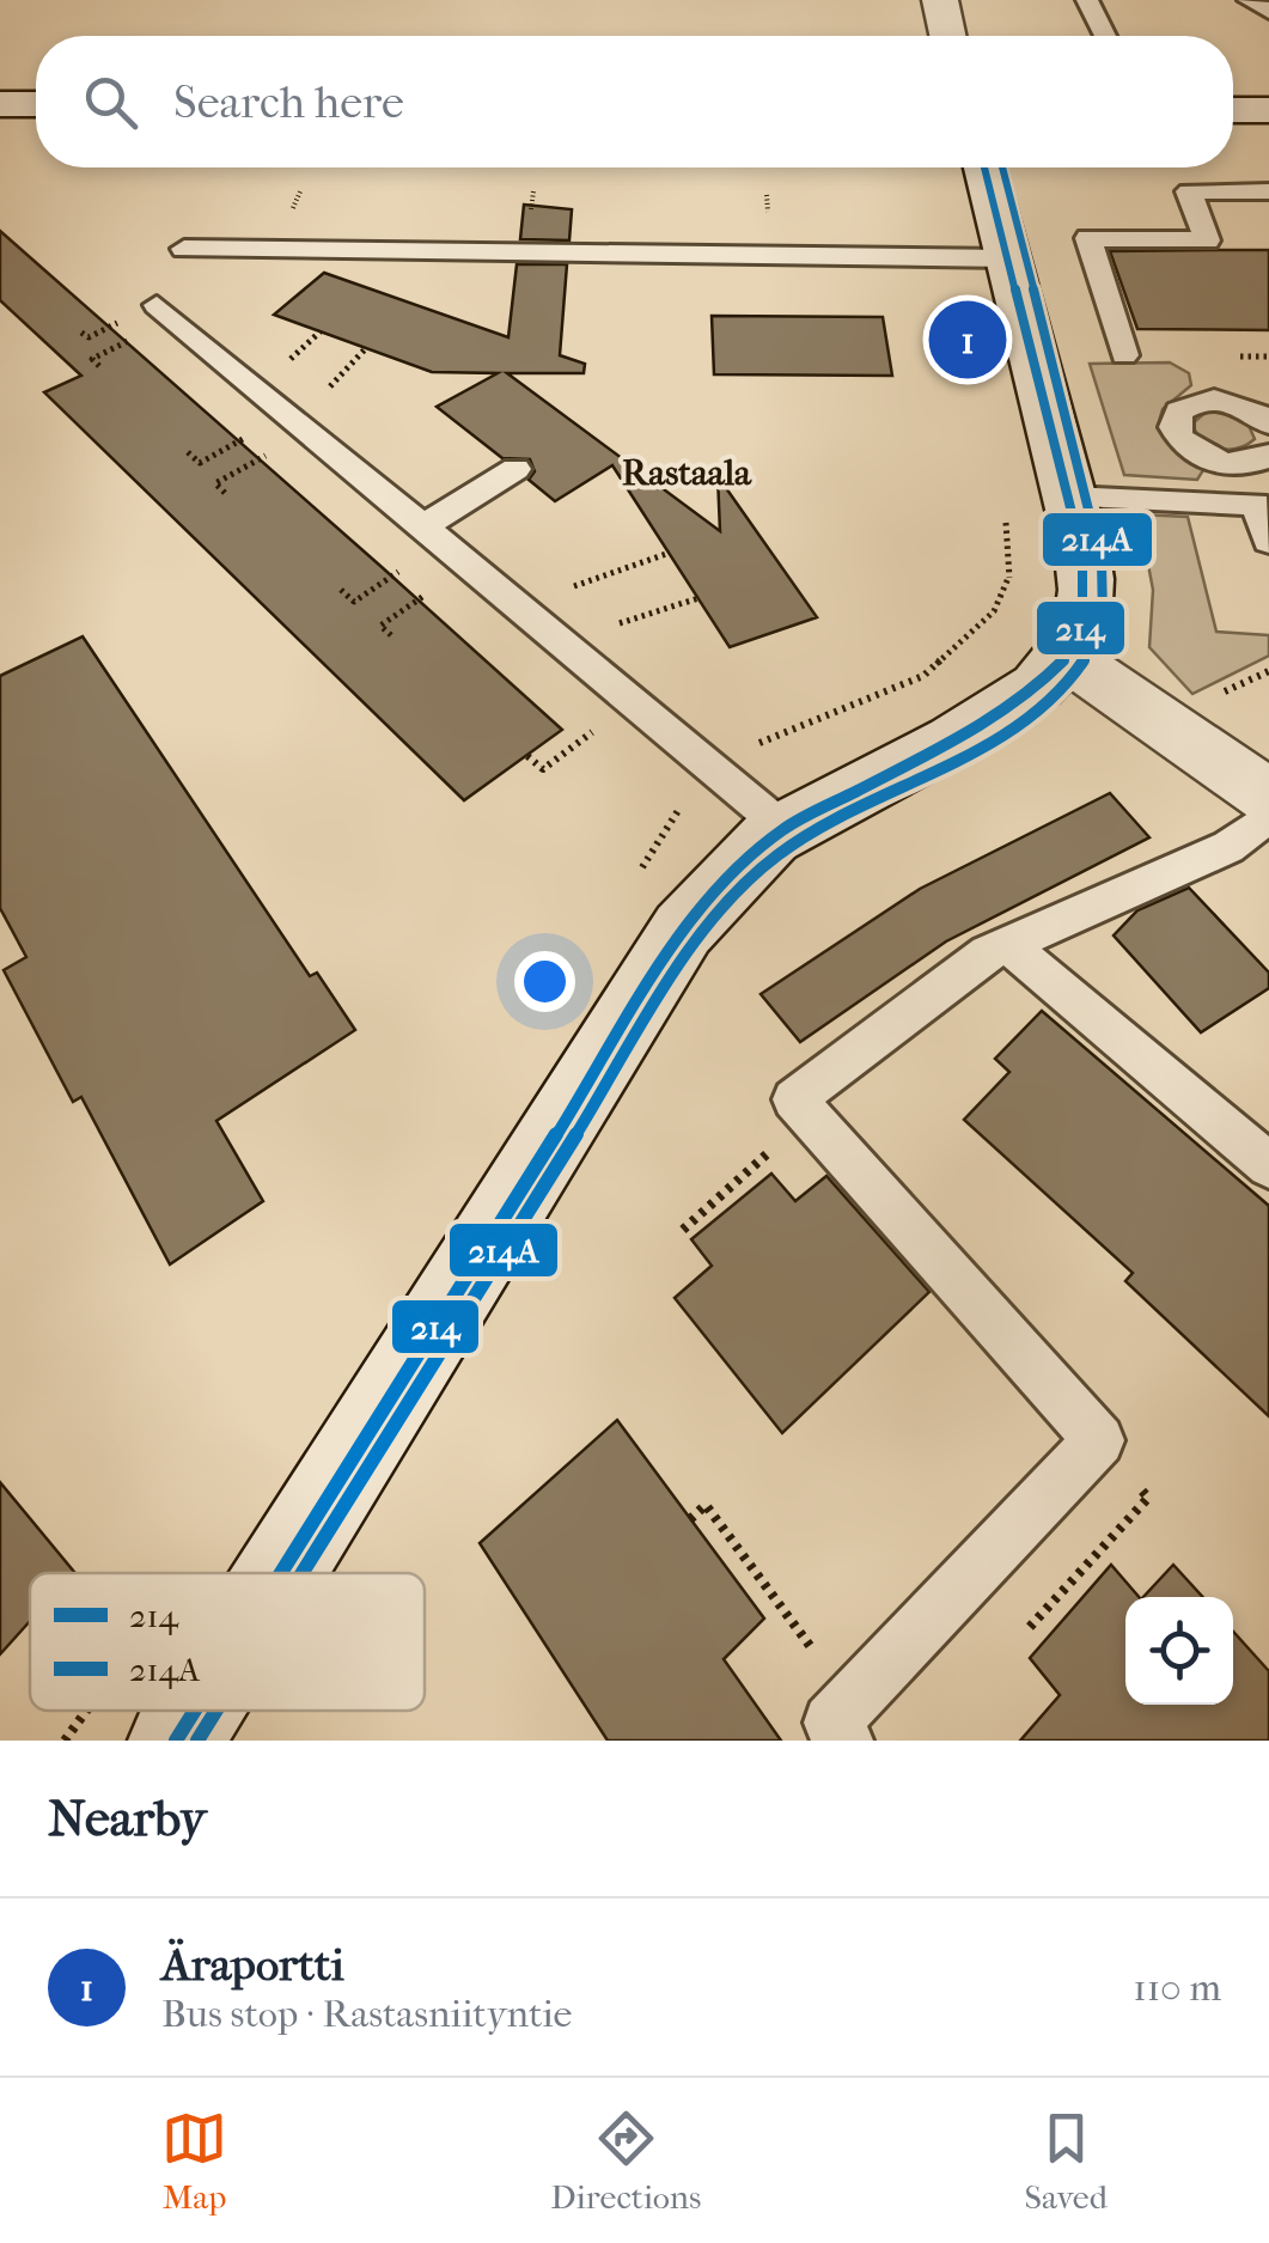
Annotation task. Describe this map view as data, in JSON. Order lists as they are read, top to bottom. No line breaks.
{"districts":["Rastaala"],"lines":["transit line 214","transit line 214A"],"legend":["214","214A"],"page":{"search":"Search here","pins":"1","heading":"Nearby","list":[{"mark":"1","name":"Äraportti","note":"Bus stop · Rastasniityntie","value":"110 m"}],"nav":["Map","Directions","Saved"]}}
